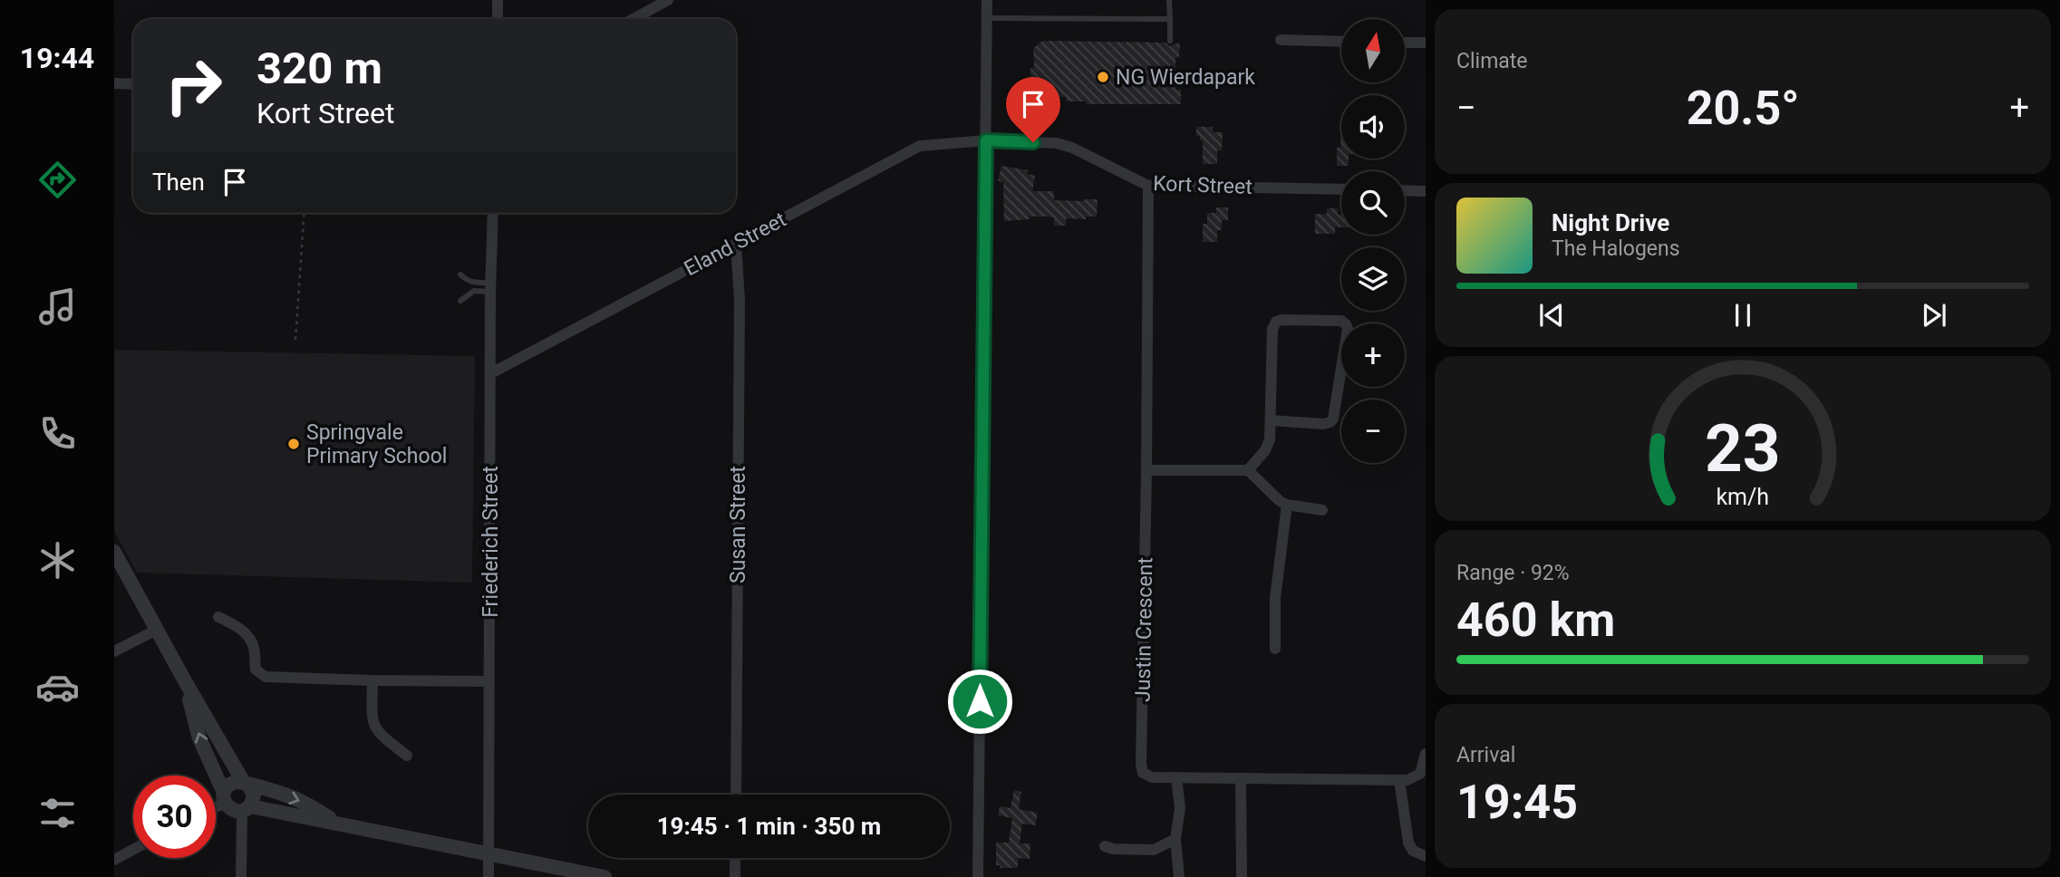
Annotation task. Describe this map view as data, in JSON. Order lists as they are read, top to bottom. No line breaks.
{"streets":{"street":["Kort Street","Eland Street","Susan Street","Friederich Street","Justin Crescent"]},"crossings":[["Kort Street","Eland Street"],["Kort Street","Justin Crescent"],["Eland Street","Susan Street"],["Eland Street","Friederich Street"]],"places":["NG Wierdapark","Springvale Primary School"],"north":"top","page":{"tabs":"19:44","tile":["Climate",["Range · 92%","460 km"],["Arrival","19:45"]],"map_buttons":["+","−"],"turn":["320 m","Kort Street"],"heat":["−","20.5°","+"],"then":"Then","song":["Night Drive","The Halogens"],"limit":"30","trip":"19:45 · 1 min · 350 m","gauge":["23","km/h"]}}
